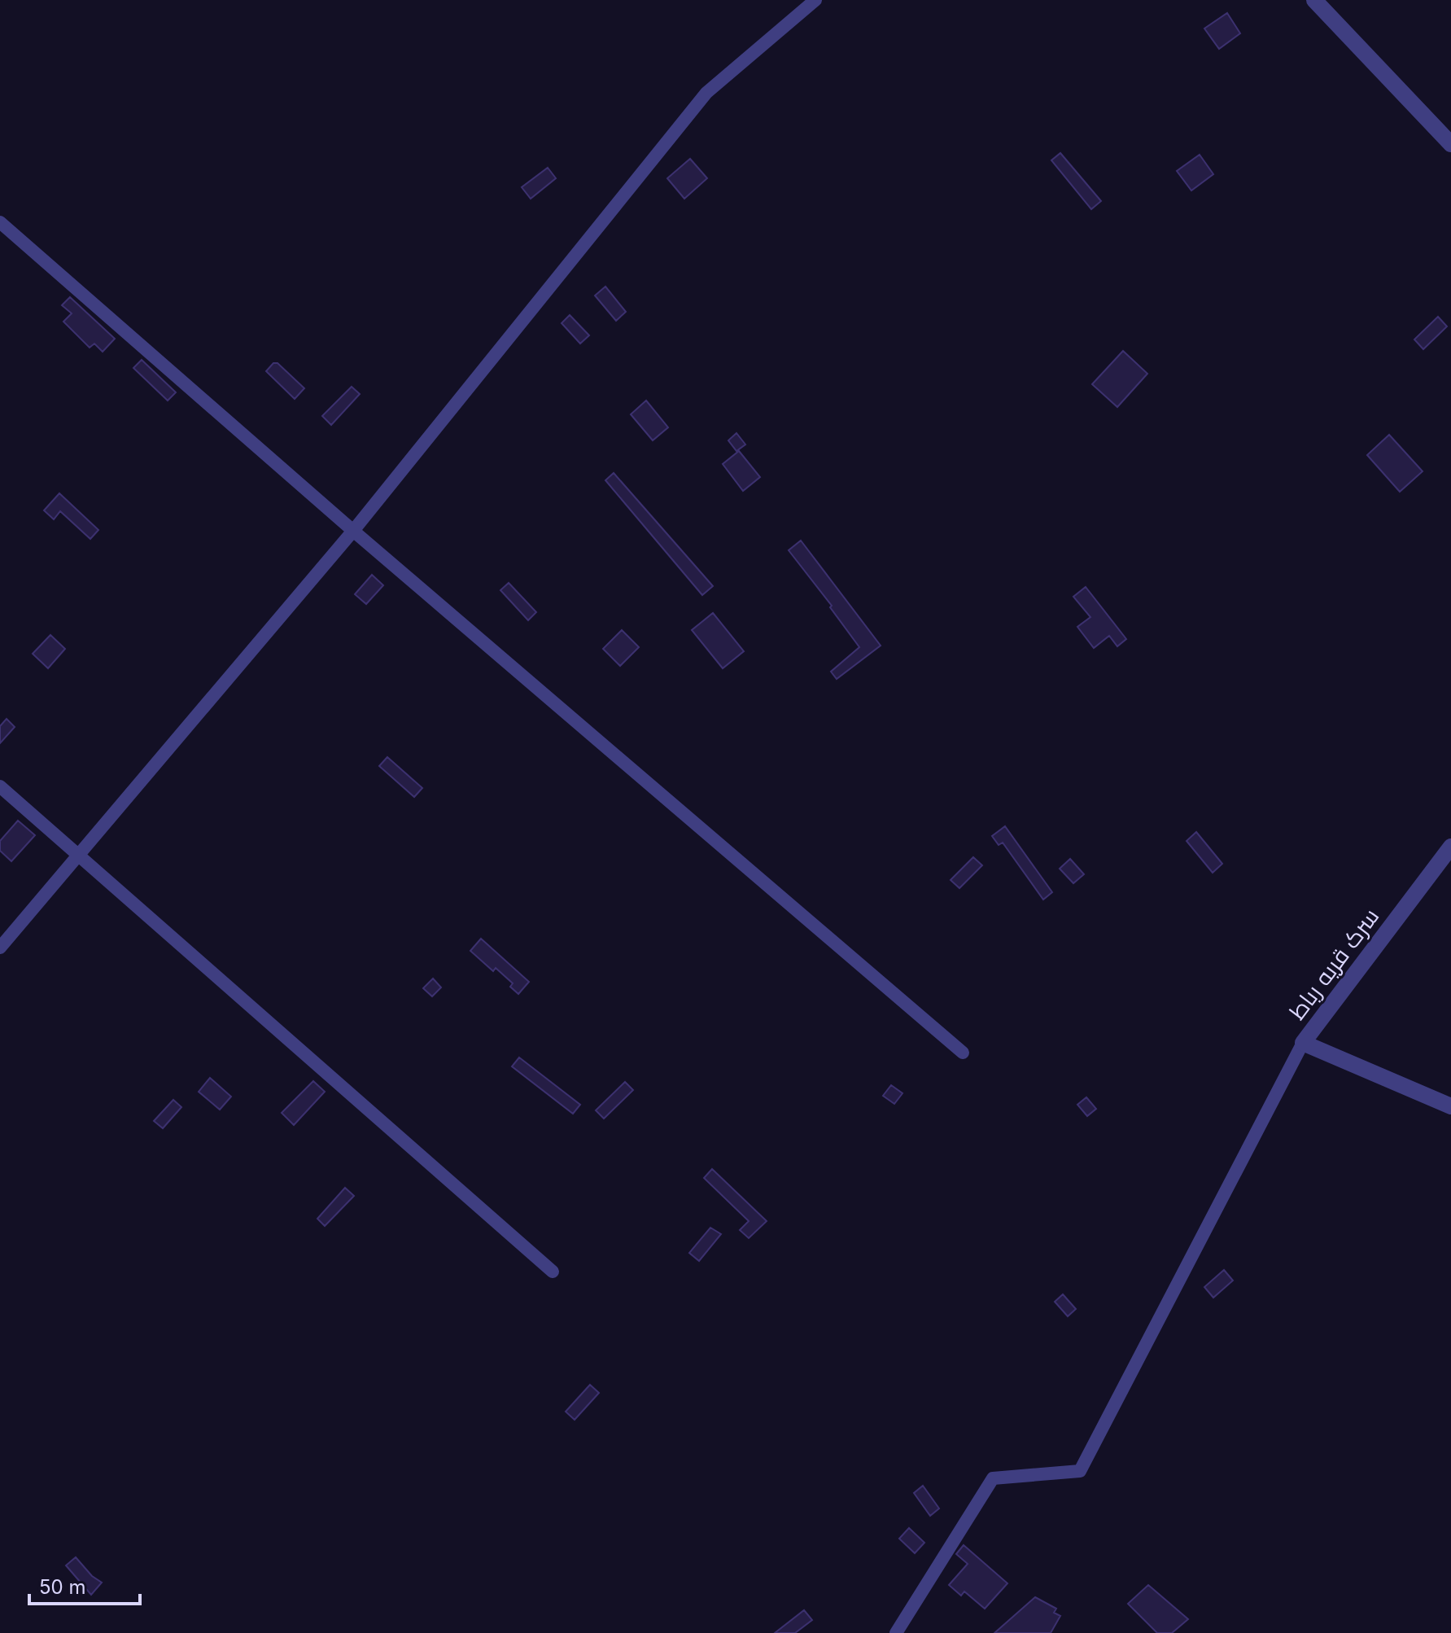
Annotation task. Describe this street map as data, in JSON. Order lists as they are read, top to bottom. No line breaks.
{"streets":{"street":["سرک قریه رباط"]},"scale_bar":"50 m"}
